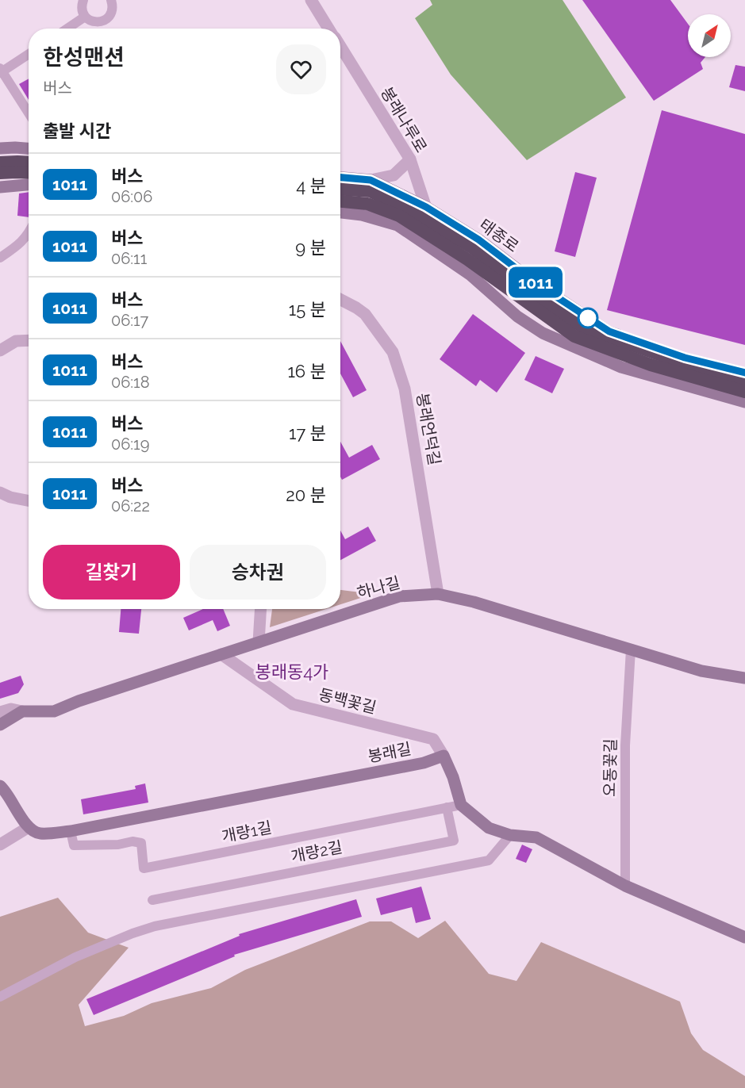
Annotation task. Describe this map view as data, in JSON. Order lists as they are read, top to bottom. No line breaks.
{"streets":{"main road":["태종로","하나길","봉래길"],"street":["봉래나루로","봉래언덕길","동백꽃길","오동꽃길","개량1길","개량2길"]},"crossings":[["봉래나루로","태종로"],["봉래언덕길","하나길"],["하나길","동백꽃길"],["하나길","오동꽃길"],["동백꽃길","봉래길"],["봉래길","개량1길"],["개량1길","개량2길"]],"districts":["봉래동4가"],"lines":["bus line 1011"],"north":"top right","page":{"on_map":"1011","heading":[["한성맨션","버스"],"출발 시간"],"list":[{"mark":"1011","name":"버스","note":"06:06","value":"4 분"},{"mark":"1011","name":"버스","note":"06:11","value":"9 분"},{"mark":"1011","name":"버스","note":"06:17","value":"15 분"},{"mark":"1011","name":"버스","note":"06:18","value":"16 분"},{"mark":"1011","name":"버스","note":"06:19","value":"17 분"},{"mark":"1011","name":"버스","note":"06:22","value":"20 분"}],"buttons":["길찾기","승차권"]}}
